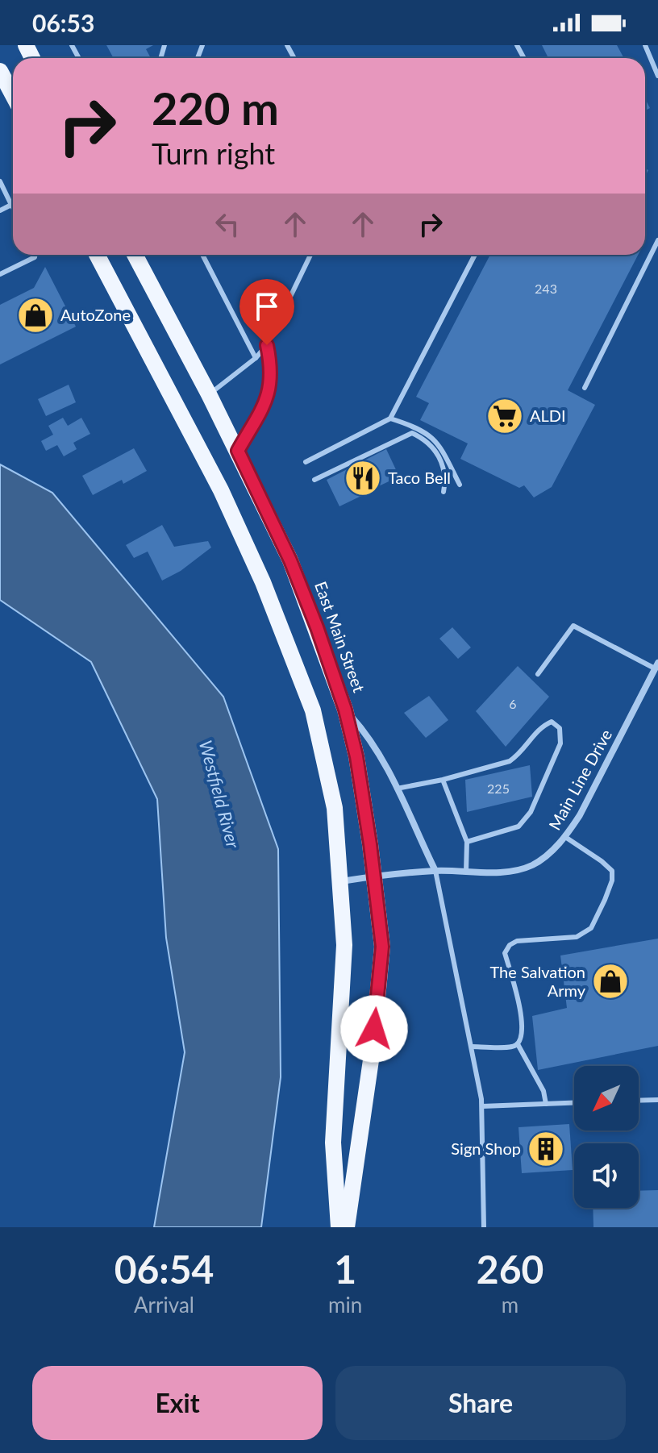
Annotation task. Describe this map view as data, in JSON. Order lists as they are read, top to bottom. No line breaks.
{"streets":{"main road":["East Main Street"],"street":["Main Line Drive"]},"crossings":[["East Main Street","Main Line Drive"]],"water":["Westfield River"],"places":{"shop":["AutoZone","The Salvation Army"],"supermarket":["ALDI"],"restaurant":["Taco Bell"],"building":["Sign Shop"]},"house_numbers":["243","6","225"],"north":"bottom left","page":{"status":"06:53","turn":["220 m","Turn right"],"eta":["06:54","Arrival","1","min","260","m"],"buttons":["Exit","Share"]}}
